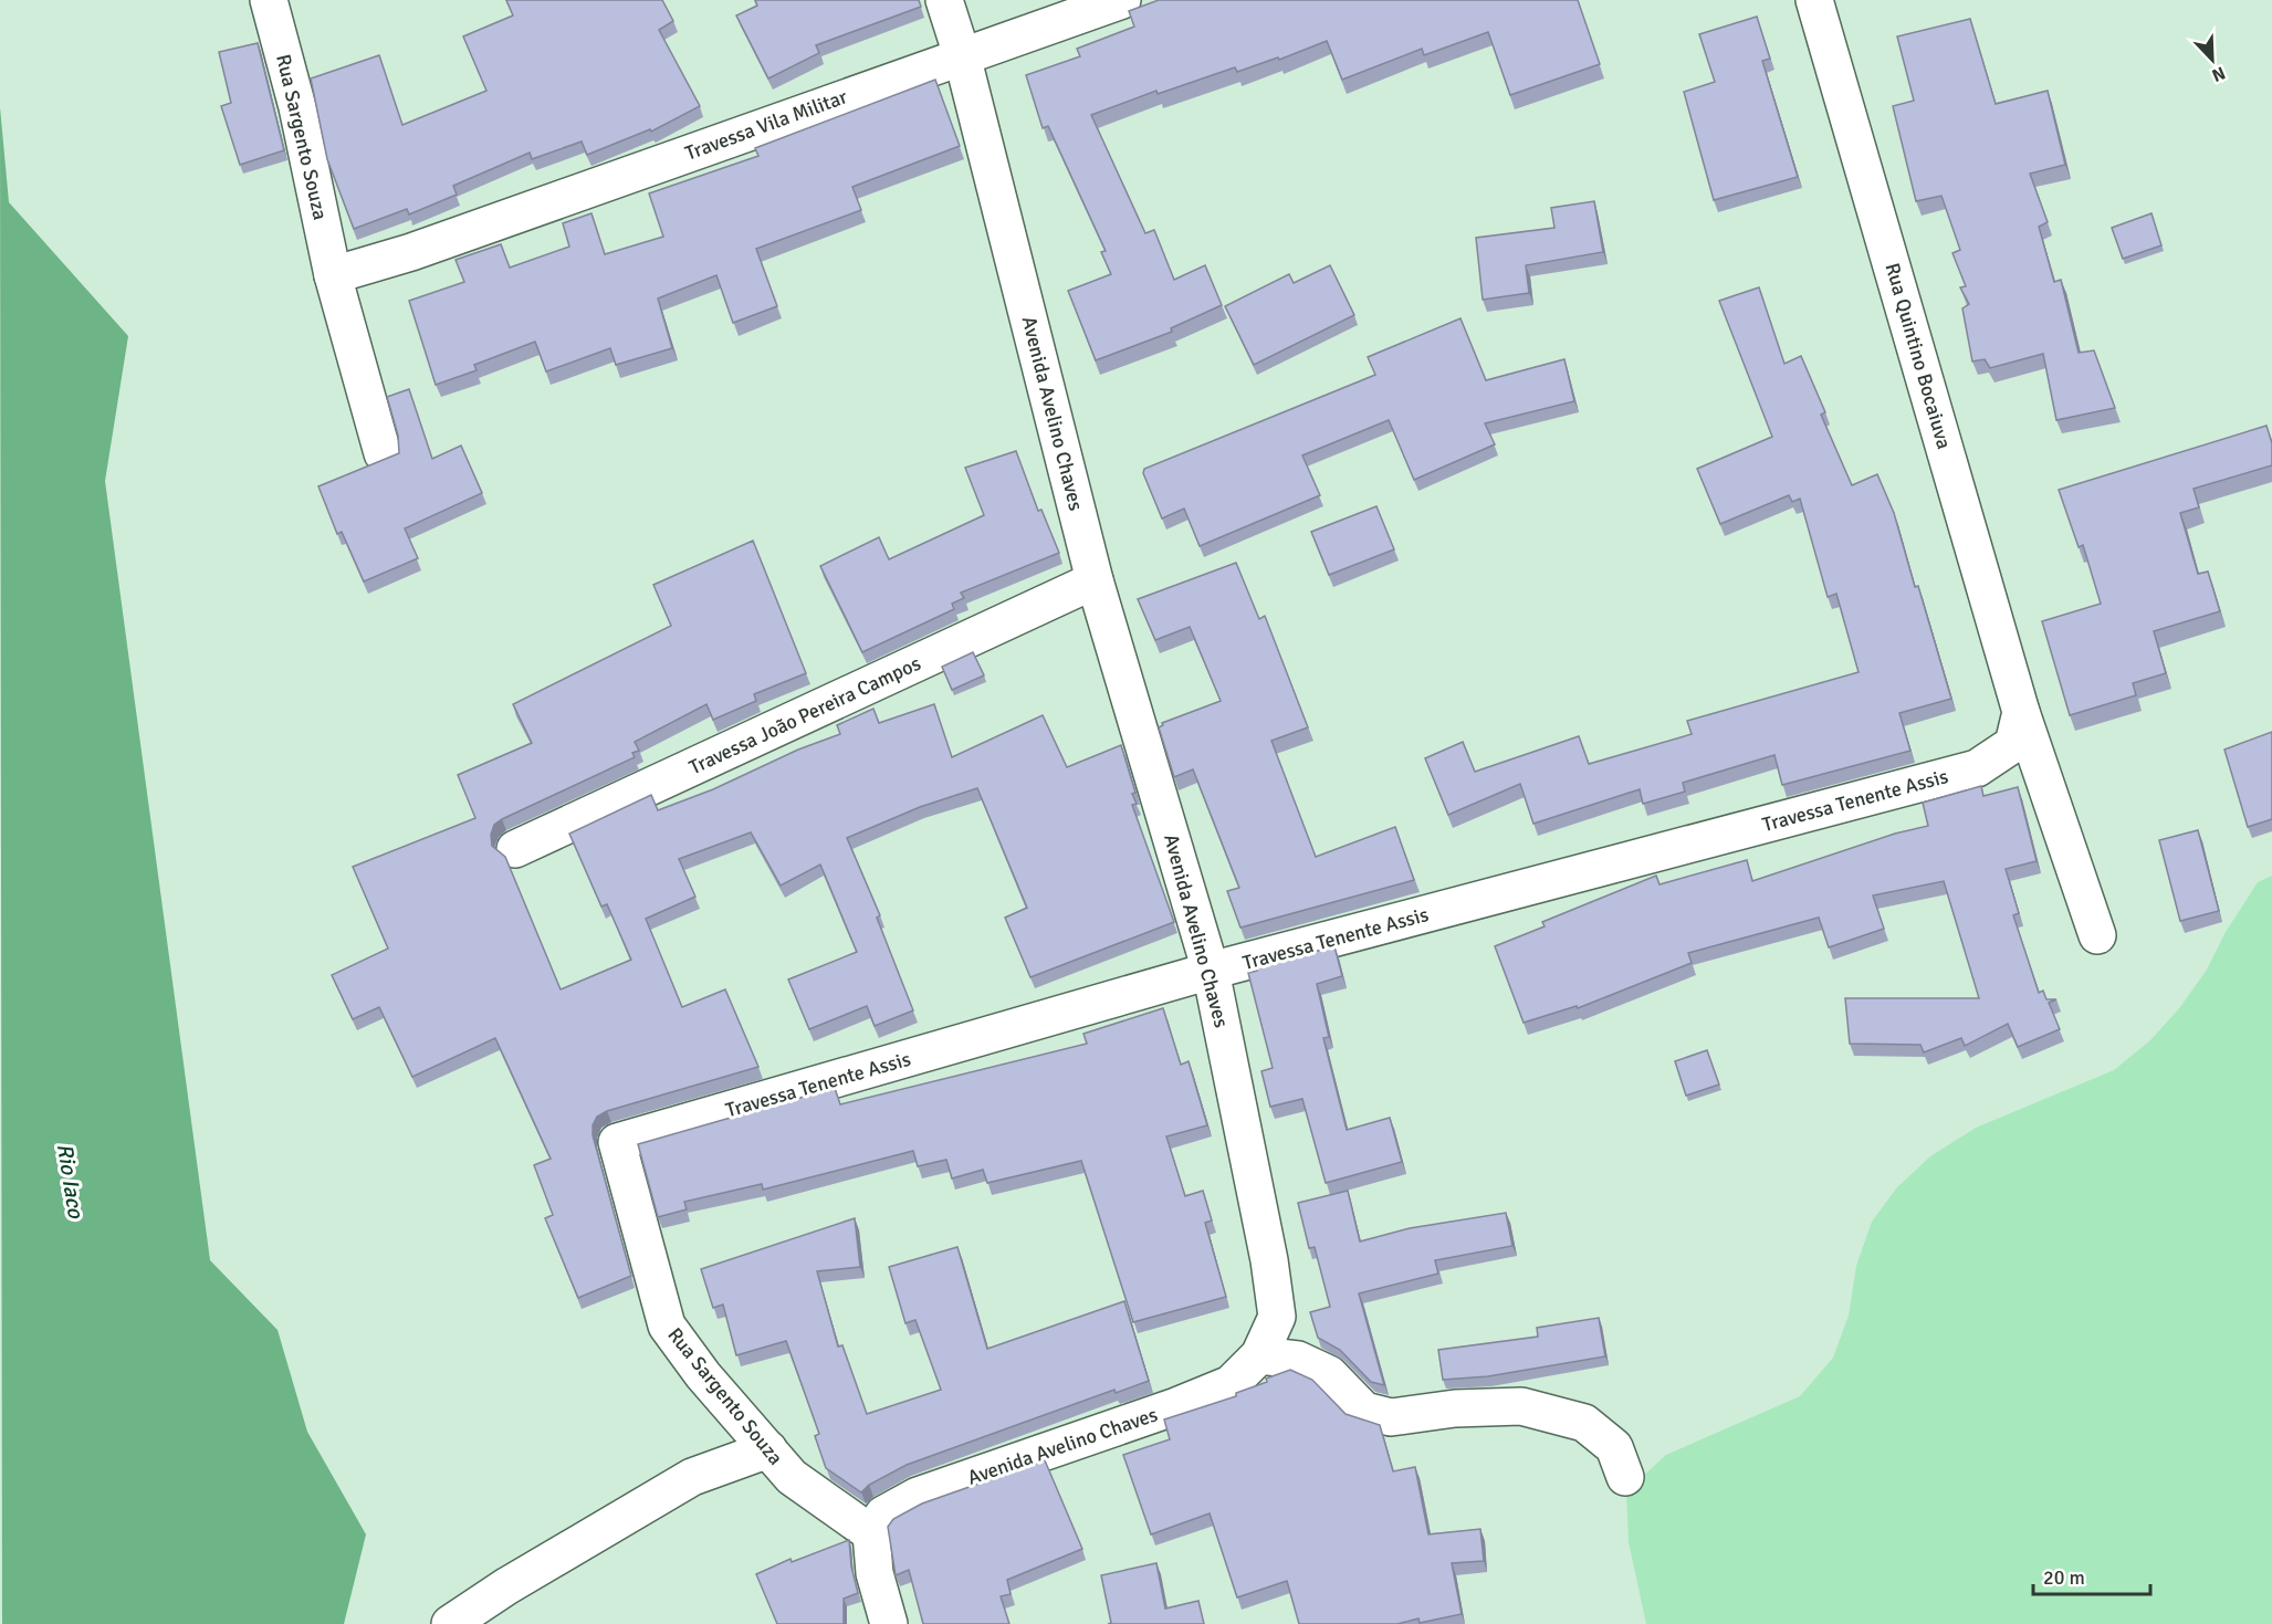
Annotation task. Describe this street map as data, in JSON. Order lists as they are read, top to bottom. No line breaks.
{"streets":{"street":["Travessa Vila Militar","Rua Sargento Souza","Rua Quintino Bocaiuva","Avenida Avelino Chaves","Travessa João Pereira Campos","Travessa Tenente Assis"]},"crossings":[["Travessa Vila Militar","Rua Sargento Souza"],["Travessa Vila Militar","Avenida Avelino Chaves"],["Rua Sargento Souza","Avenida Avelino Chaves"],["Rua Sargento Souza","Travessa Tenente Assis"],["Rua Quintino Bocaiuva","Travessa Tenente Assis"],["Avenida Avelino Chaves","Travessa João Pereira Campos"],["Avenida Avelino Chaves","Travessa Tenente Assis"]],"water":["Rio Iaco"],"scale_bar":"20 m","north":"bottom right"}
